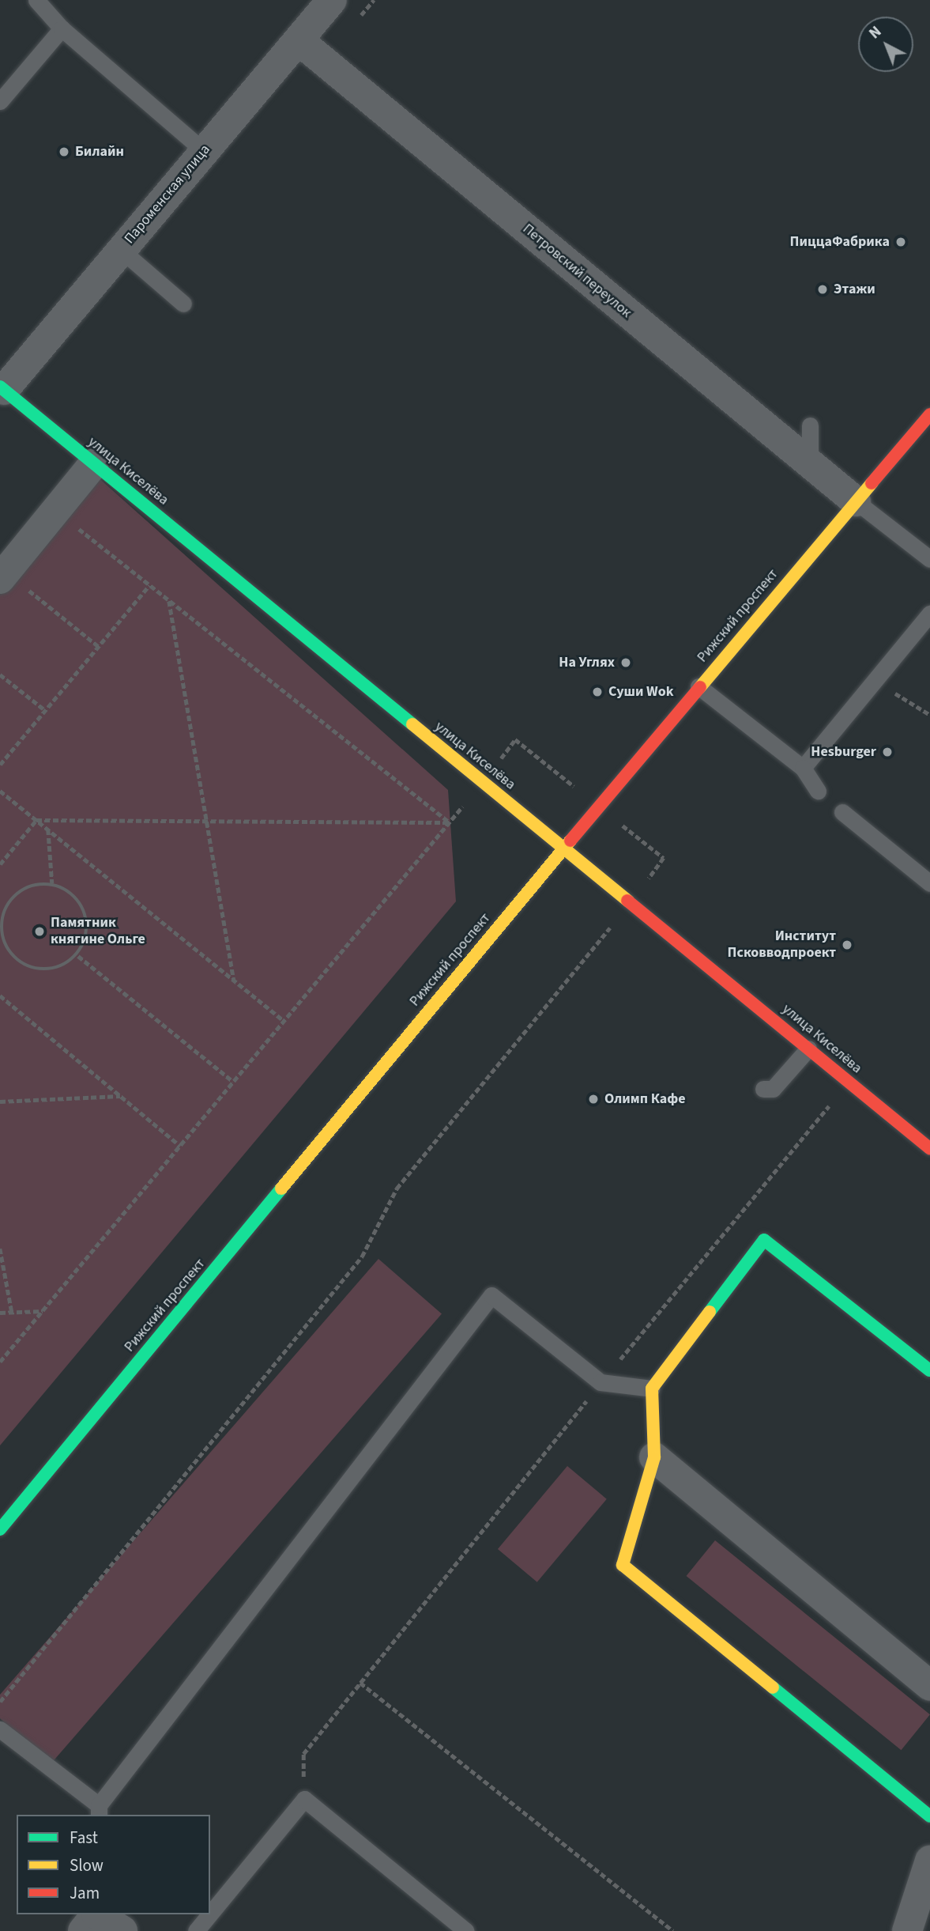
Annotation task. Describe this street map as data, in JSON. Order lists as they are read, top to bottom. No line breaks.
{"streets":{"street":["Пароменская улица","Петровский переулок","улица Киселёва","Рижский проспект"]},"crossings":[["Пароменская улица","Петровский переулок"],["Пароменская улица","улица Киселёва"],["Петровский переулок","Рижский проспект"],["улица Киселёва","Рижский проспект"]],"places":["Билайн","ПиццаФабрика","Этажи","На Углях","Суши Wok","Hesburger","Памятник княгине Ольге","Институт Псковводпроект","Олимп Кафе"],"legend":["Fast","Slow","Jam"],"north":"top left"}
